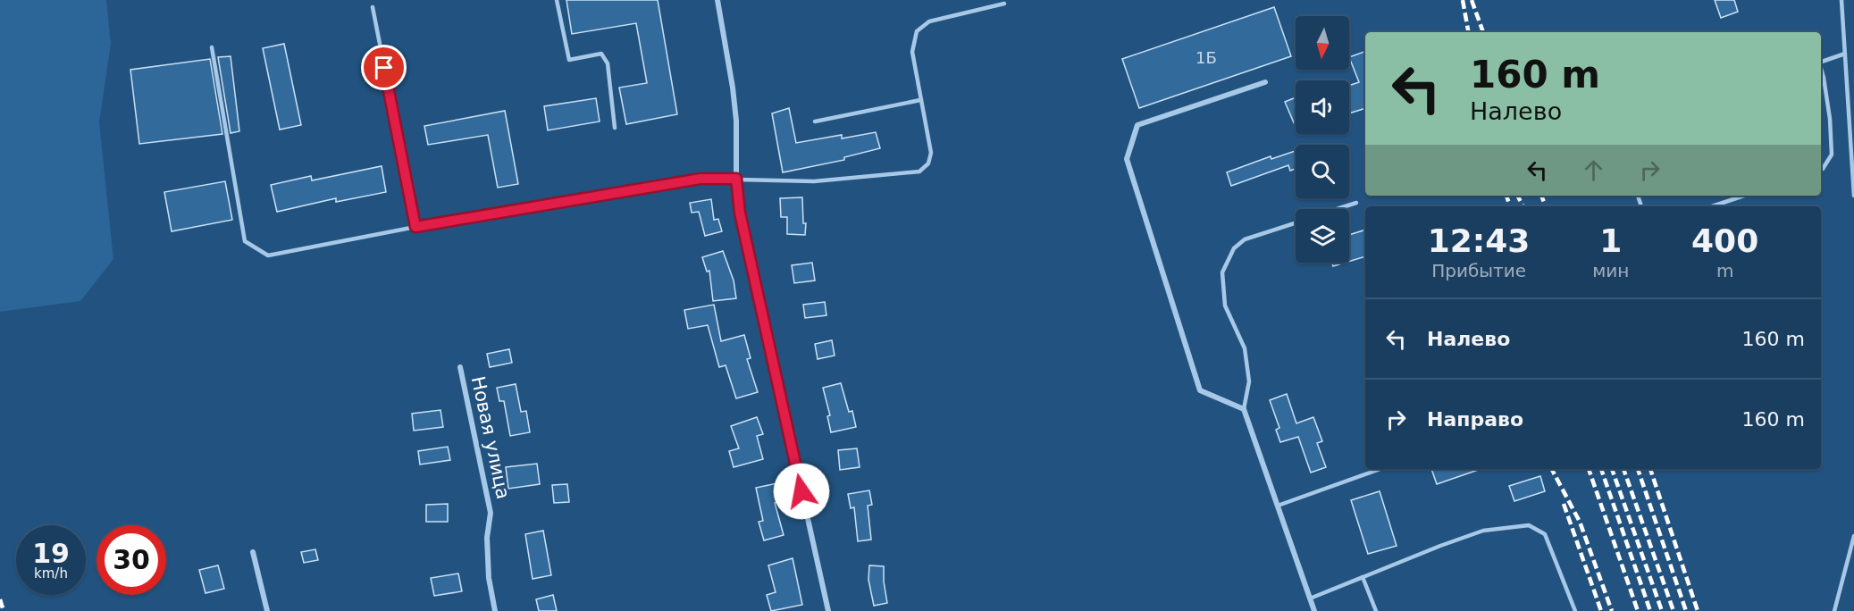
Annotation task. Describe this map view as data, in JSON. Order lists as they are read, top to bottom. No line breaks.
{"streets":{"street":["Новая улица"]},"house_numbers":["1Б"],"north":"bottom","page":{"turn":["160 m","Налево"],"eta":["12:43","Прибытие","1","мин","400","m"],"list":[{"name":"Налево","value":"160 m"},{"name":"Направо","value":"160 m"}],"speed":"19 km/h","limit":"30"}}
